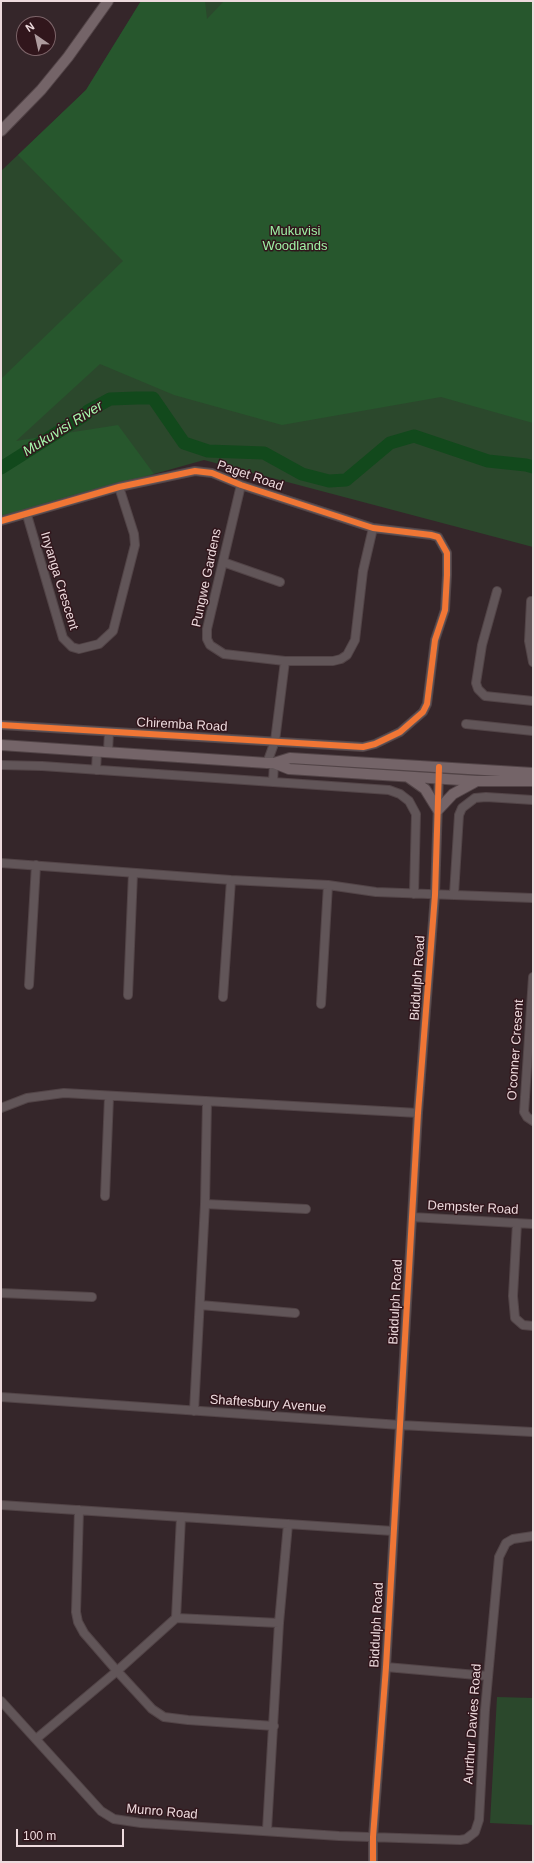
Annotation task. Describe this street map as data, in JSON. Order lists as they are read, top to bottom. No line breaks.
{"streets":{"street":["Paget Road","Pungwe Gardens","Inyanga Crescent","Chiremba Road","Biddulph Road","O'conner Cresent","Dempster Road","Shaftesbury Avenue","Aurthur Davies Road","Munro Road"]},"crossings":[["Paget Road","Pungwe Gardens"],["Paget Road","Inyanga Crescent"],["Paget Road","Chiremba Road"],["Biddulph Road","Dempster Road"],["Biddulph Road","Shaftesbury Avenue"],["Biddulph Road","Aurthur Davies Road"],["Biddulph Road","Munro Road"],["Aurthur Davies Road","Munro Road"]],"water":["Mukuvisi River"],"parks":["Mukuvisi Woodlands"],"scale_bar":"100 m","north":"top left"}
